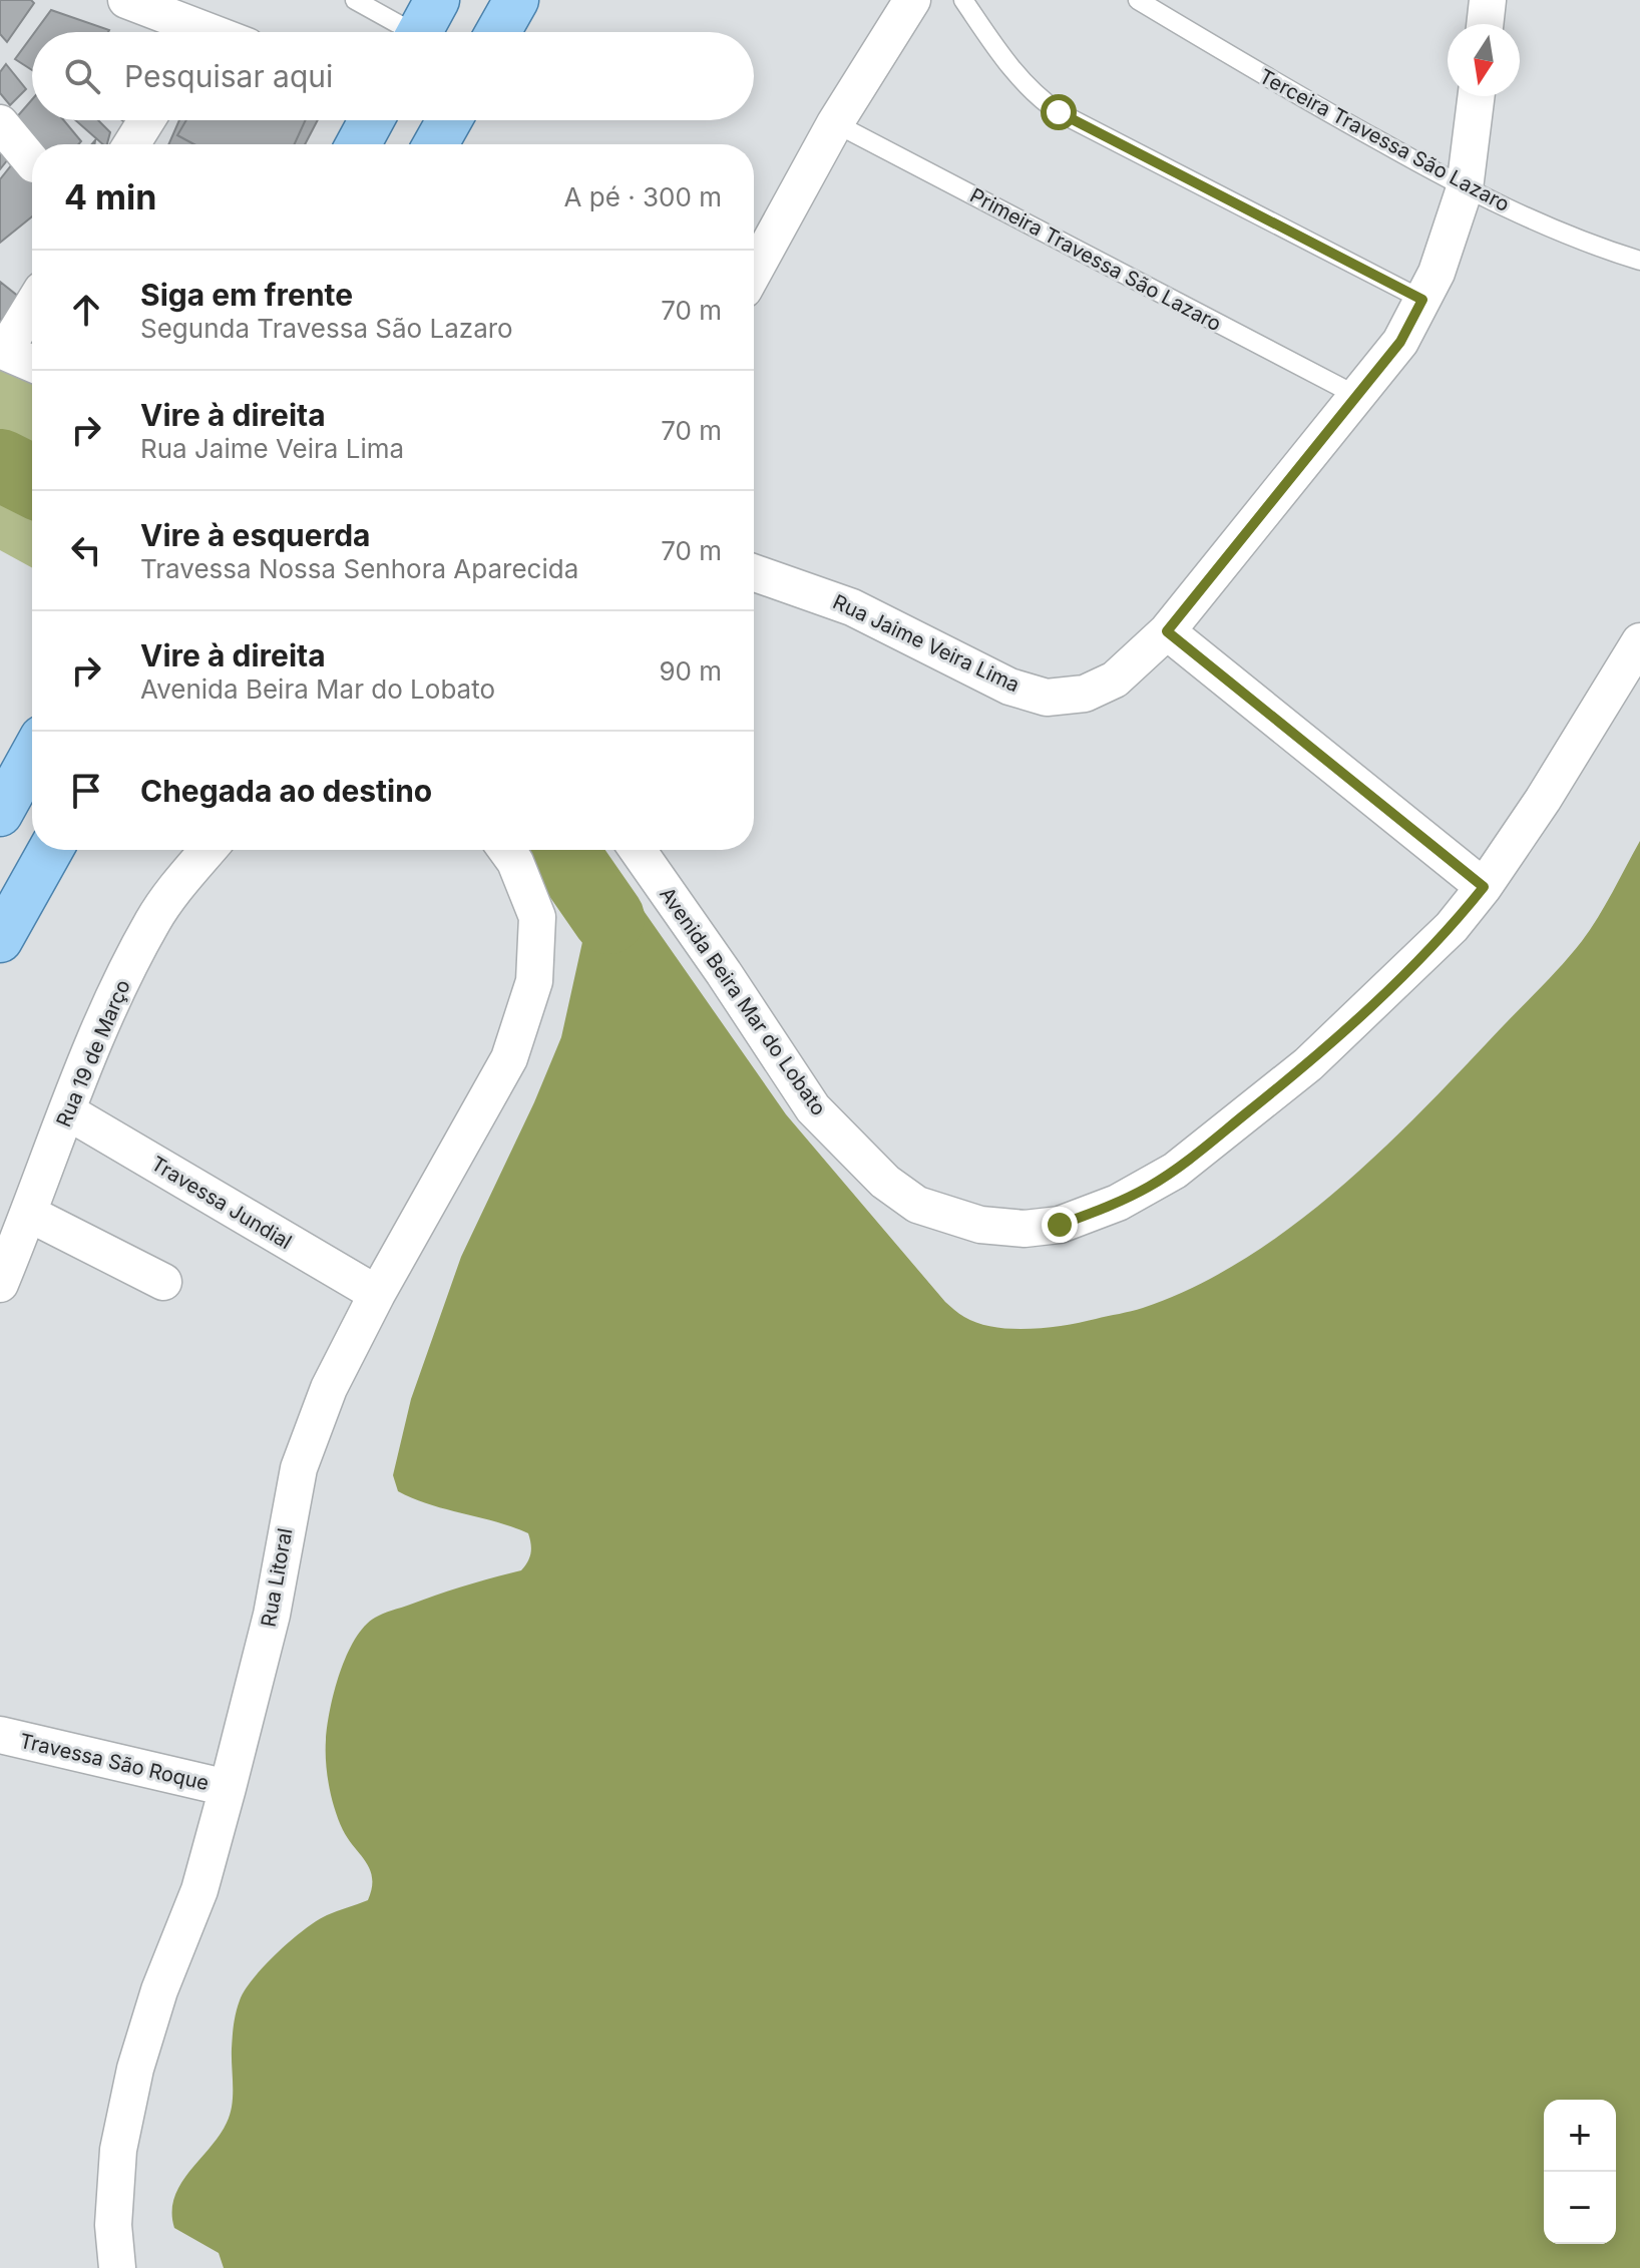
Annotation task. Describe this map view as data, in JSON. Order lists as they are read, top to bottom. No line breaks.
{"streets":{"street":["Rua Jaime Veira Lima","Avenida Beira Mar do Lobato","Rua 19 de Março","Travessa Jundial","Rua Litoral","Travessa São Roque"],"lane":["Terceira Travessa São Lazaro","Primeira Travessa São Lazaro"]},"crossings":[["Terceira Travessa São Lazaro","Rua Jaime Veira Lima"],["Primeira Travessa São Lazaro","Rua Jaime Veira Lima"],["Rua 19 de Março","Travessa Jundial"],["Travessa Jundial","Rua Litoral"],["Rua Litoral","Travessa São Roque"]],"north":"bottom","page":{"search":"Pesquisar aqui","heading":["4 min","A pé · 300 m"],"list":[["Siga em frente","Segunda Travessa São Lazaro","70 m"],["Vire à direita","Rua Jaime Veira Lima","70 m"],["Vire à esquerda","Travessa Nossa Senhora Aparecida","70 m"],["Vire à direita","Avenida Beira Mar do Lobato","90 m"],"Chegada ao destino"],"map_buttons":["+","−"]}}
